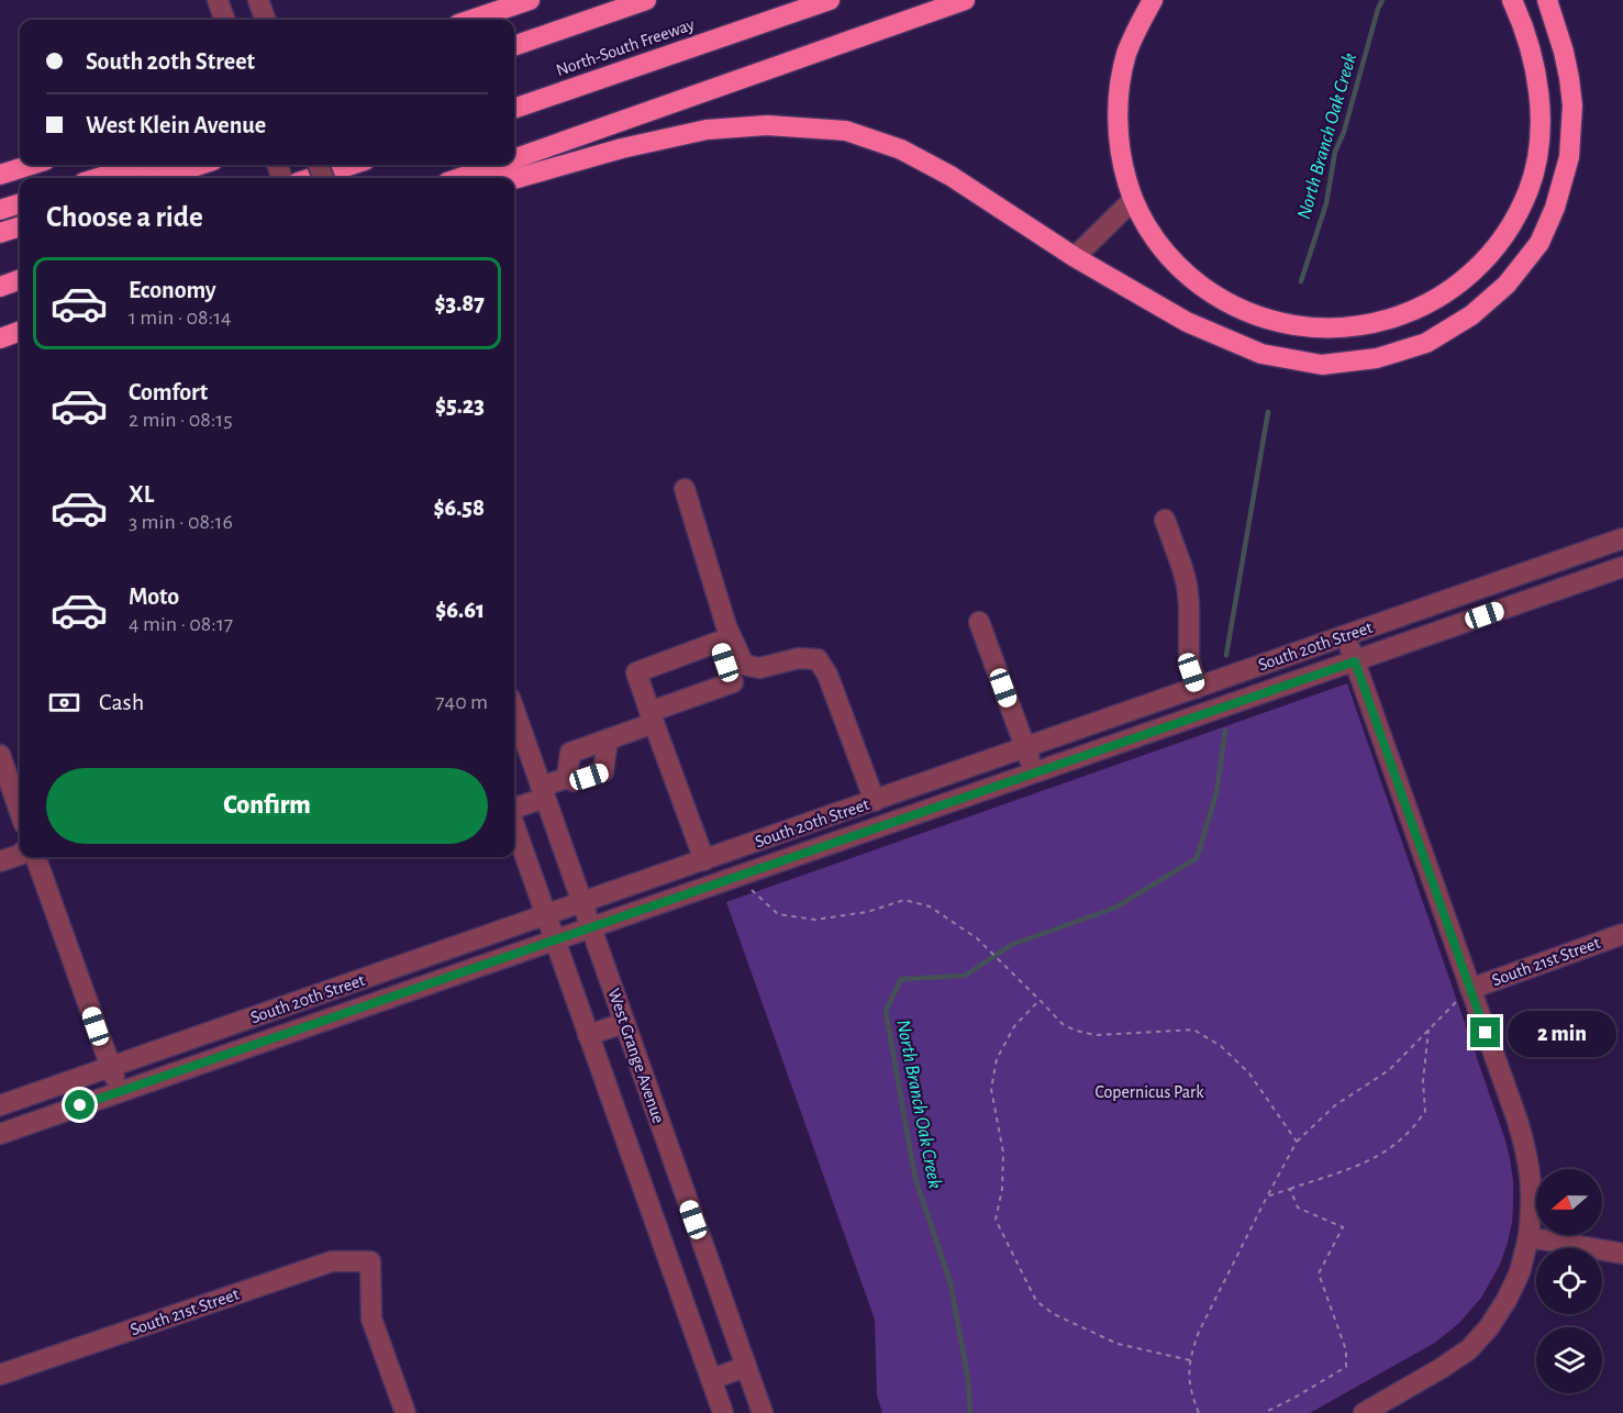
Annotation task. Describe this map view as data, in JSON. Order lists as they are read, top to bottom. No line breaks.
{"streets":{"highway":["North-South Freeway"],"street":["South 20th Street","South 21st Street","West Grange Avenue"]},"crossings":[["South 20th Street","West Grange Avenue"]],"water":["North Branch Oak Creek"],"parks":["Copernicus Park"],"north":"left","page":{"banner":["South 20th Street","West Klein Avenue"],"heading":"Choose a ride","list":[{"name":"Economy","note":"1 min · 08:14","value":"$3.87"},{"name":"Comfort","note":"2 min · 08:15","value":"$5.23"},{"name":"XL","note":"3 min · 08:16","value":"$6.58"},{"name":"Moto","note":"4 min · 08:17","value":"$6.61"}],"pay":["Cash","740 m"],"buttons":"Confirm","bubble":"2 min"}}
